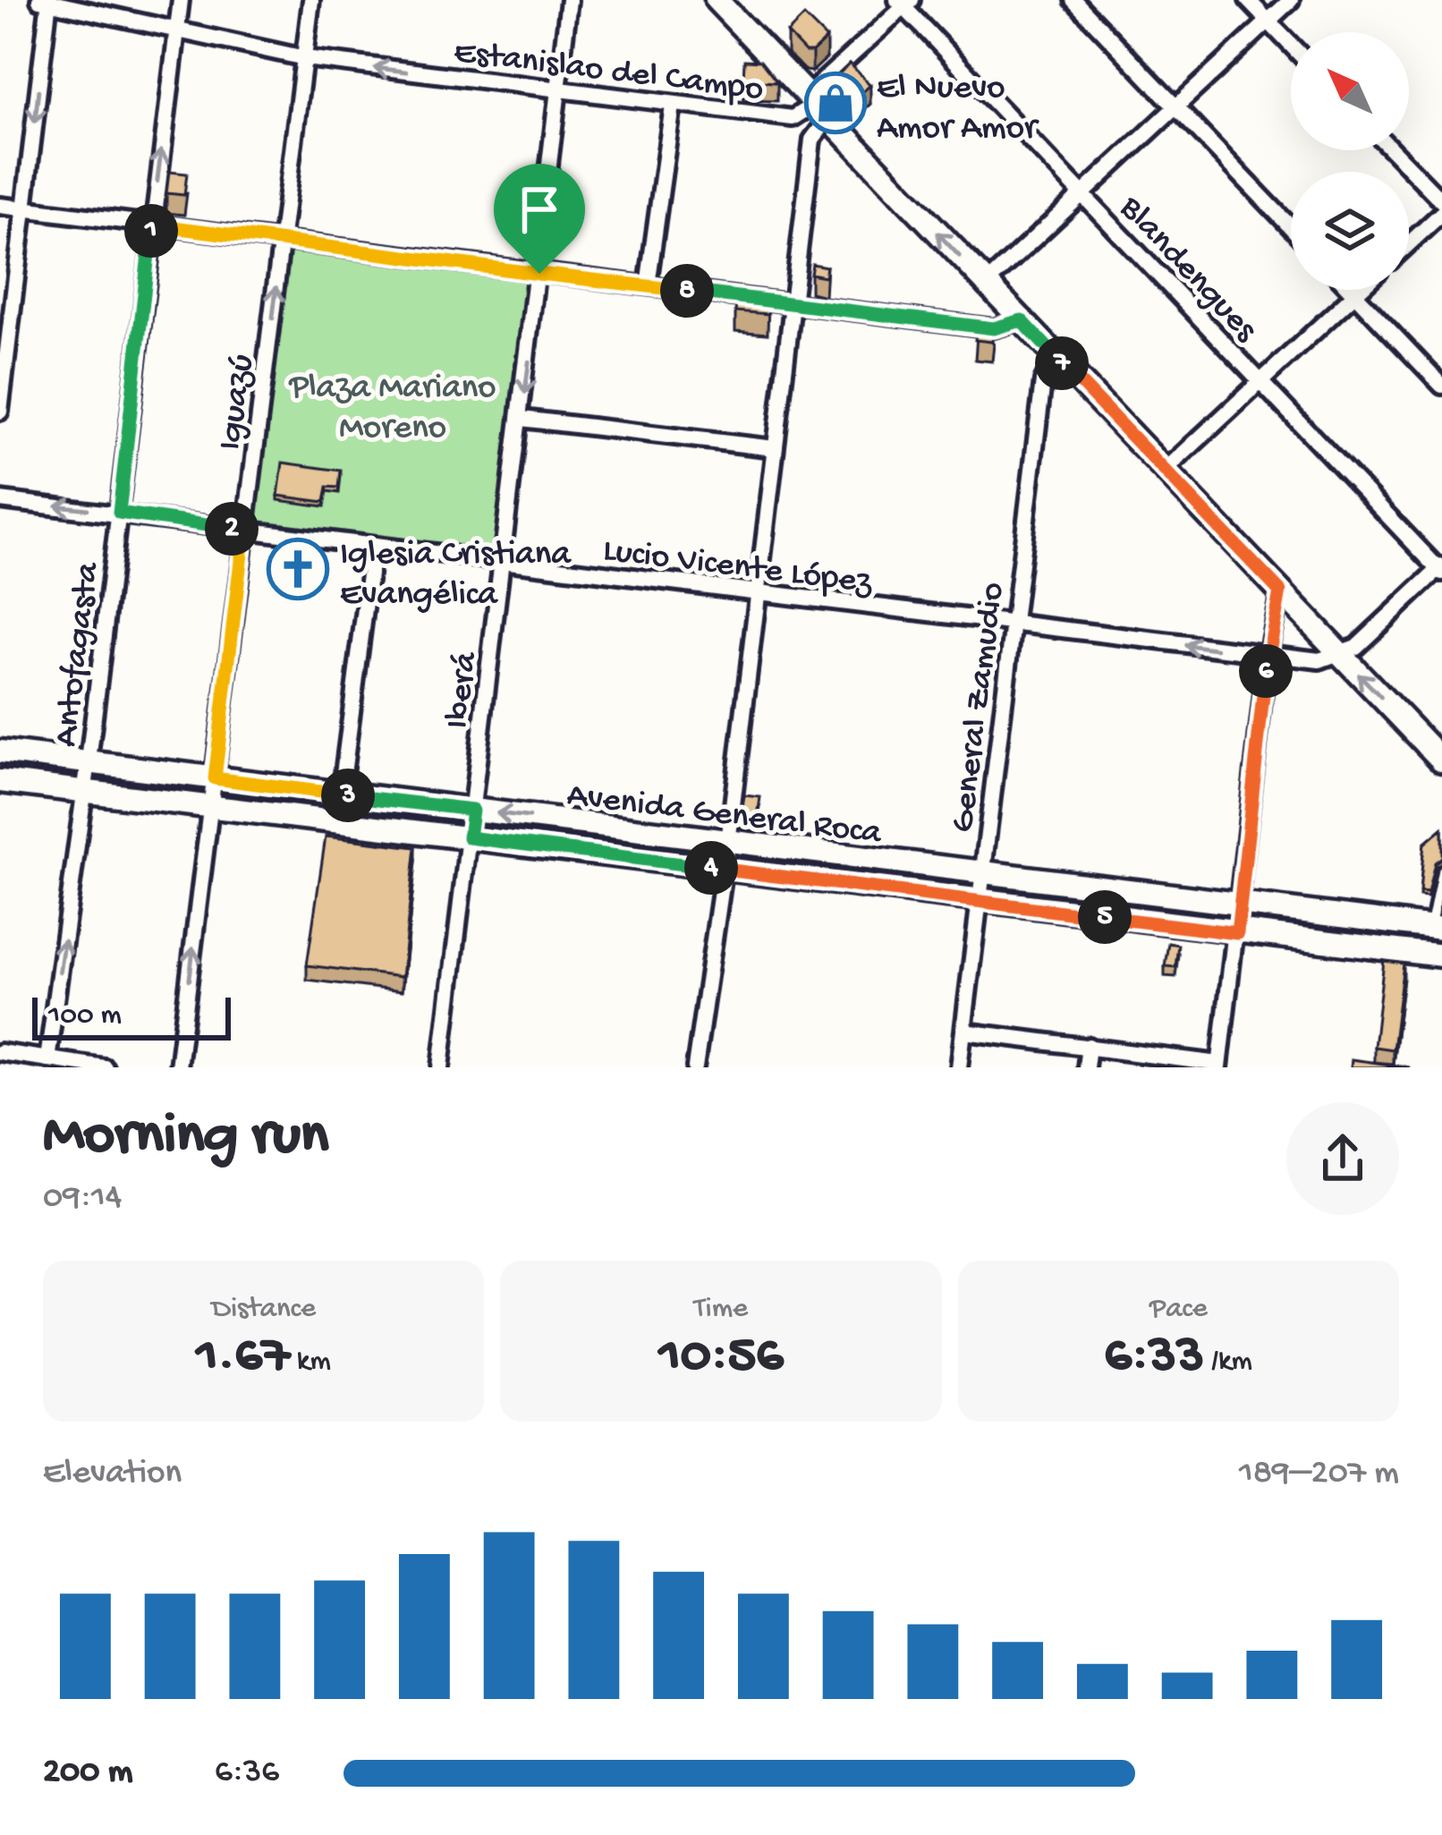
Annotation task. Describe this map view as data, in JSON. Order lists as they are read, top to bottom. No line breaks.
{"streets":{"main road":["Avenida General Roca"],"street":["Estanislao del Campo","Blandengues","Iguazú","Lucio Vicente López","Antofagasta","Iberá","General Zamudio"]},"crossings":[["Estanislao del Campo","Iguazú"],["Estanislao del Campo","Antofagasta"],["Estanislao del Campo","Iberá"],["Iguazú","Lucio Vicente López"],["Iguazú","Avenida General Roca"],["Lucio Vicente López","Antofagasta"],["Lucio Vicente López","Iberá"],["Lucio Vicente López","General Zamudio"],["Antofagasta","Avenida General Roca"],["Iberá","Avenida General Roca"],["General Zamudio","Avenida General Roca"]],"one_way":["Iguazú"],"parks":["Plaza Mariano Moreno"],"places":{"shop":["El Nuevo Amor Amor"],"church":["Iglesia Cristiana Evangélica"]},"scale_bar":"100 m","north":"top left","page":{"pins":["1","8","7","2","6","3","4","5"],"scale":"100 m","heading":["Morning run","09:14"],"stats":[["Distance","1.67 km"],["Time","10:56"],["Pace","6:33 /km"]],"chart":["Elevation","189–207 m"],"list":[{"name":"200 m","note":"6:36"}]}}
